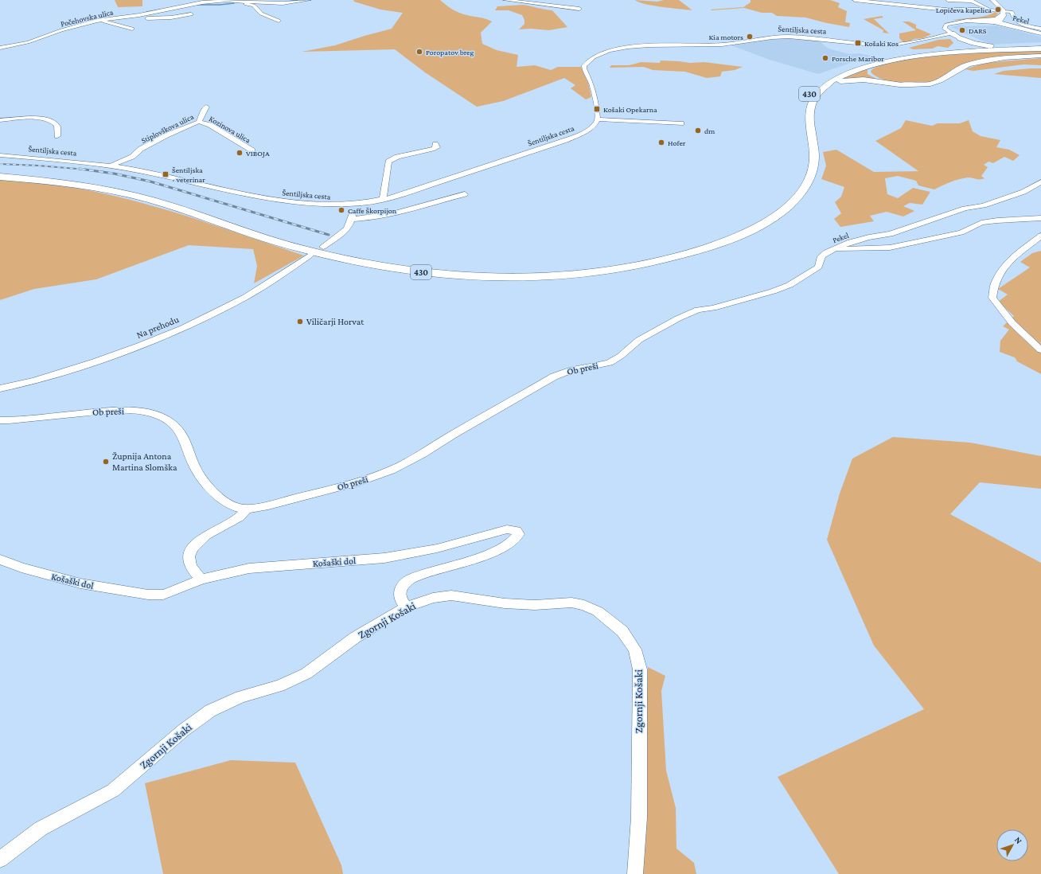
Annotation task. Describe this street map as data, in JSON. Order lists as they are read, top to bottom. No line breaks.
{"streets":{"highway":["430"],"main road":["Pekel"],"street":["Počehovska ulica","Šentiljska cesta","Stiplovškova ulica","Kozinova ulica","Na prehodu","Ob preši","Košaški dol","Zgornji Košaki"]},"crossings":[["Pekel","Ob preši"],["Šentiljska cesta","Stiplovškova ulica"],["Stiplovškova ulica","Kozinova ulica"],["Košaški dol","Zgornji Košaki"]],"places":{"other":["Lopičeva kapelica","DARS","Kia motors","Poropatov breg","Porsche Maribor","dm","Hofer","VIBOJA","Caffe Škorpijon","Viličarji Horvat","Župnija Antona Martina Slomška"],"transit":["Košaki Kos","Košaki Opekarna","Šentiljska - veterinar"]},"north":"top right"}
